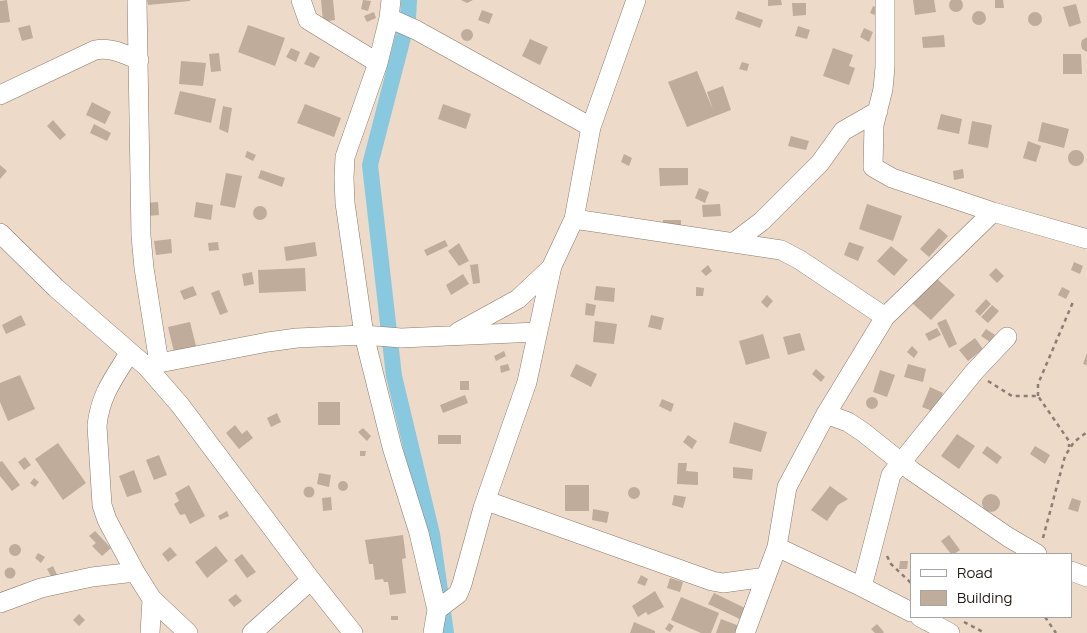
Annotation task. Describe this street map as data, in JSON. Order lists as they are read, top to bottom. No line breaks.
{"legend":["Road","Building"]}
